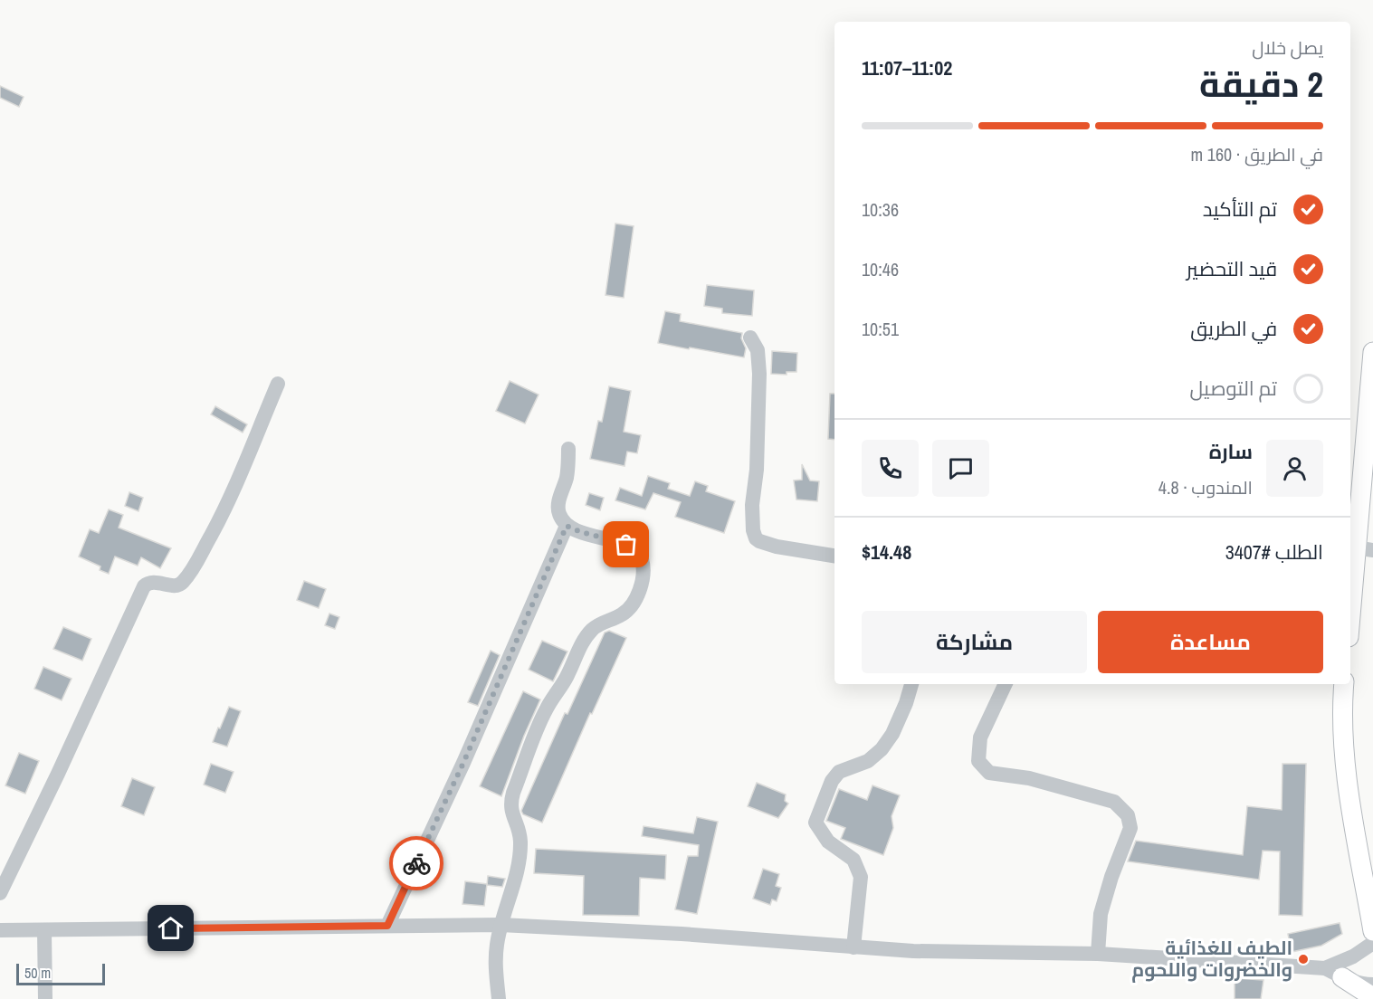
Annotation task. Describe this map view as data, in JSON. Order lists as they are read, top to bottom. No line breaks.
{"places":["الطيف للغذائية والخضروات واللحوم"],"scale_bar":"50 m","page":{"heading":["2 دقيقة","يصل خلال","11:02–11:07"],"panel":["سارة","المندوب · 4.8","الطلب #3407","$14.48"],"bar":"في الطريق · 160 m","list":[["تم التأكيد","10:36"],["قيد التحضير","10:46"],["في الطريق","10:51"],"تم التوصيل"],"buttons":["مساعدة","مشاركة"],"scale":"50 m"}}
